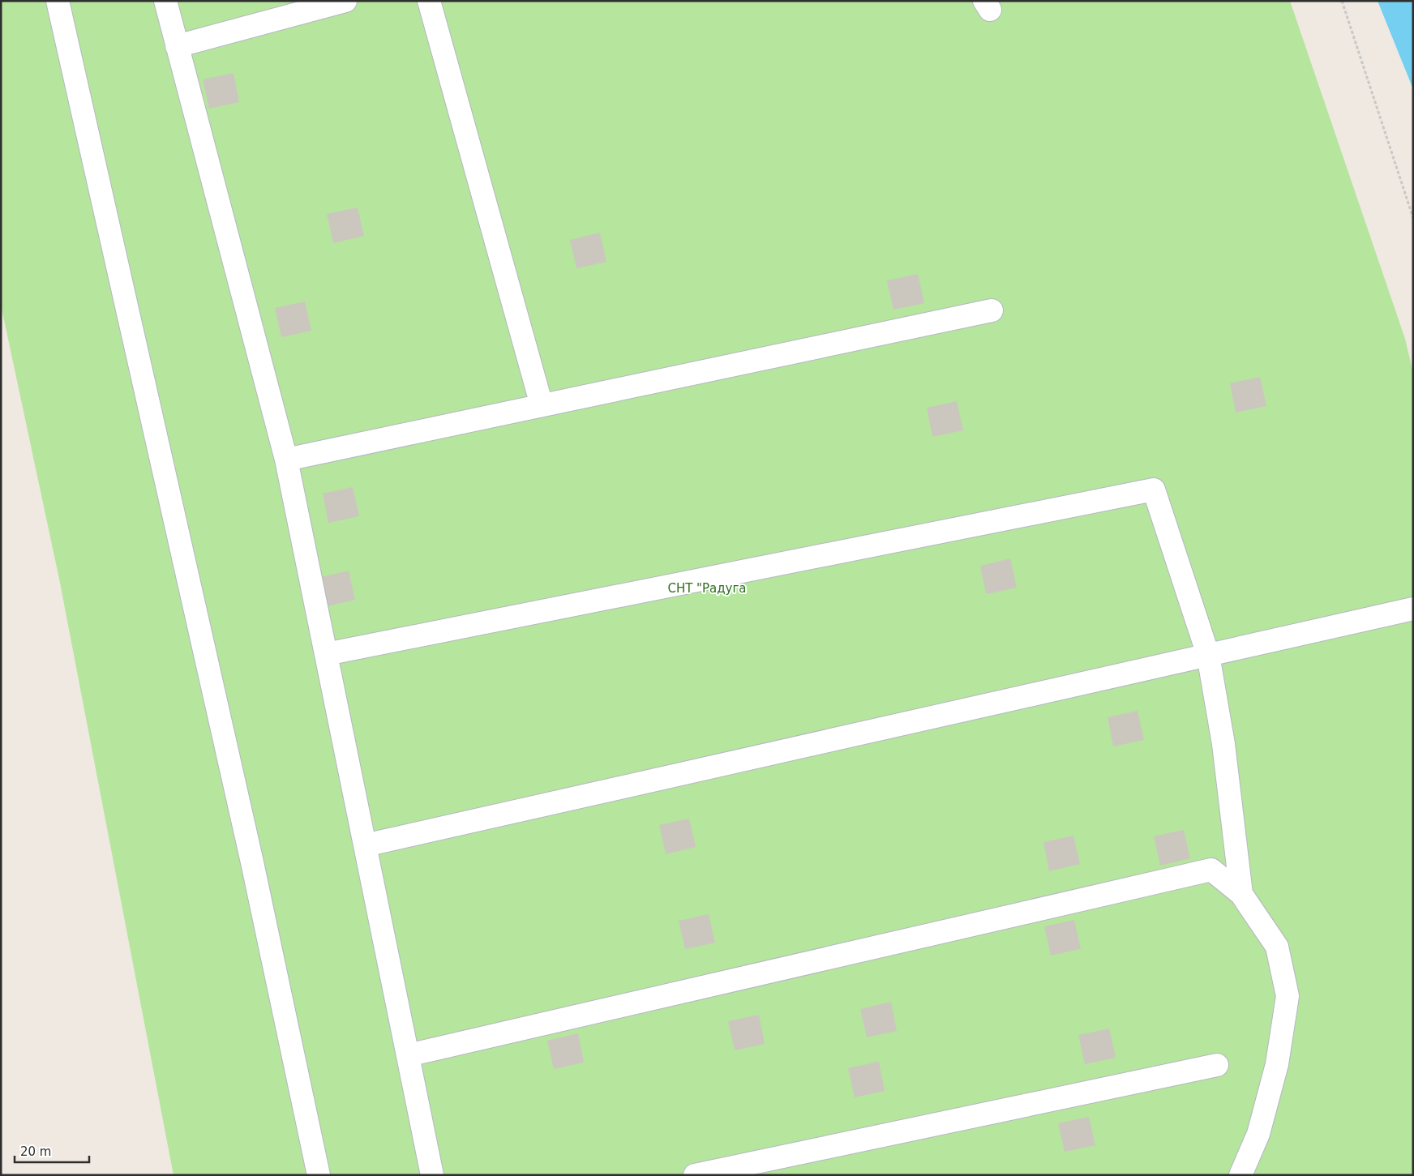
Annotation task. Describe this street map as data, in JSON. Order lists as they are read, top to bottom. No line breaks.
{"parks":["СНТ \"Радуга"],"scale_bar":"20 m"}
